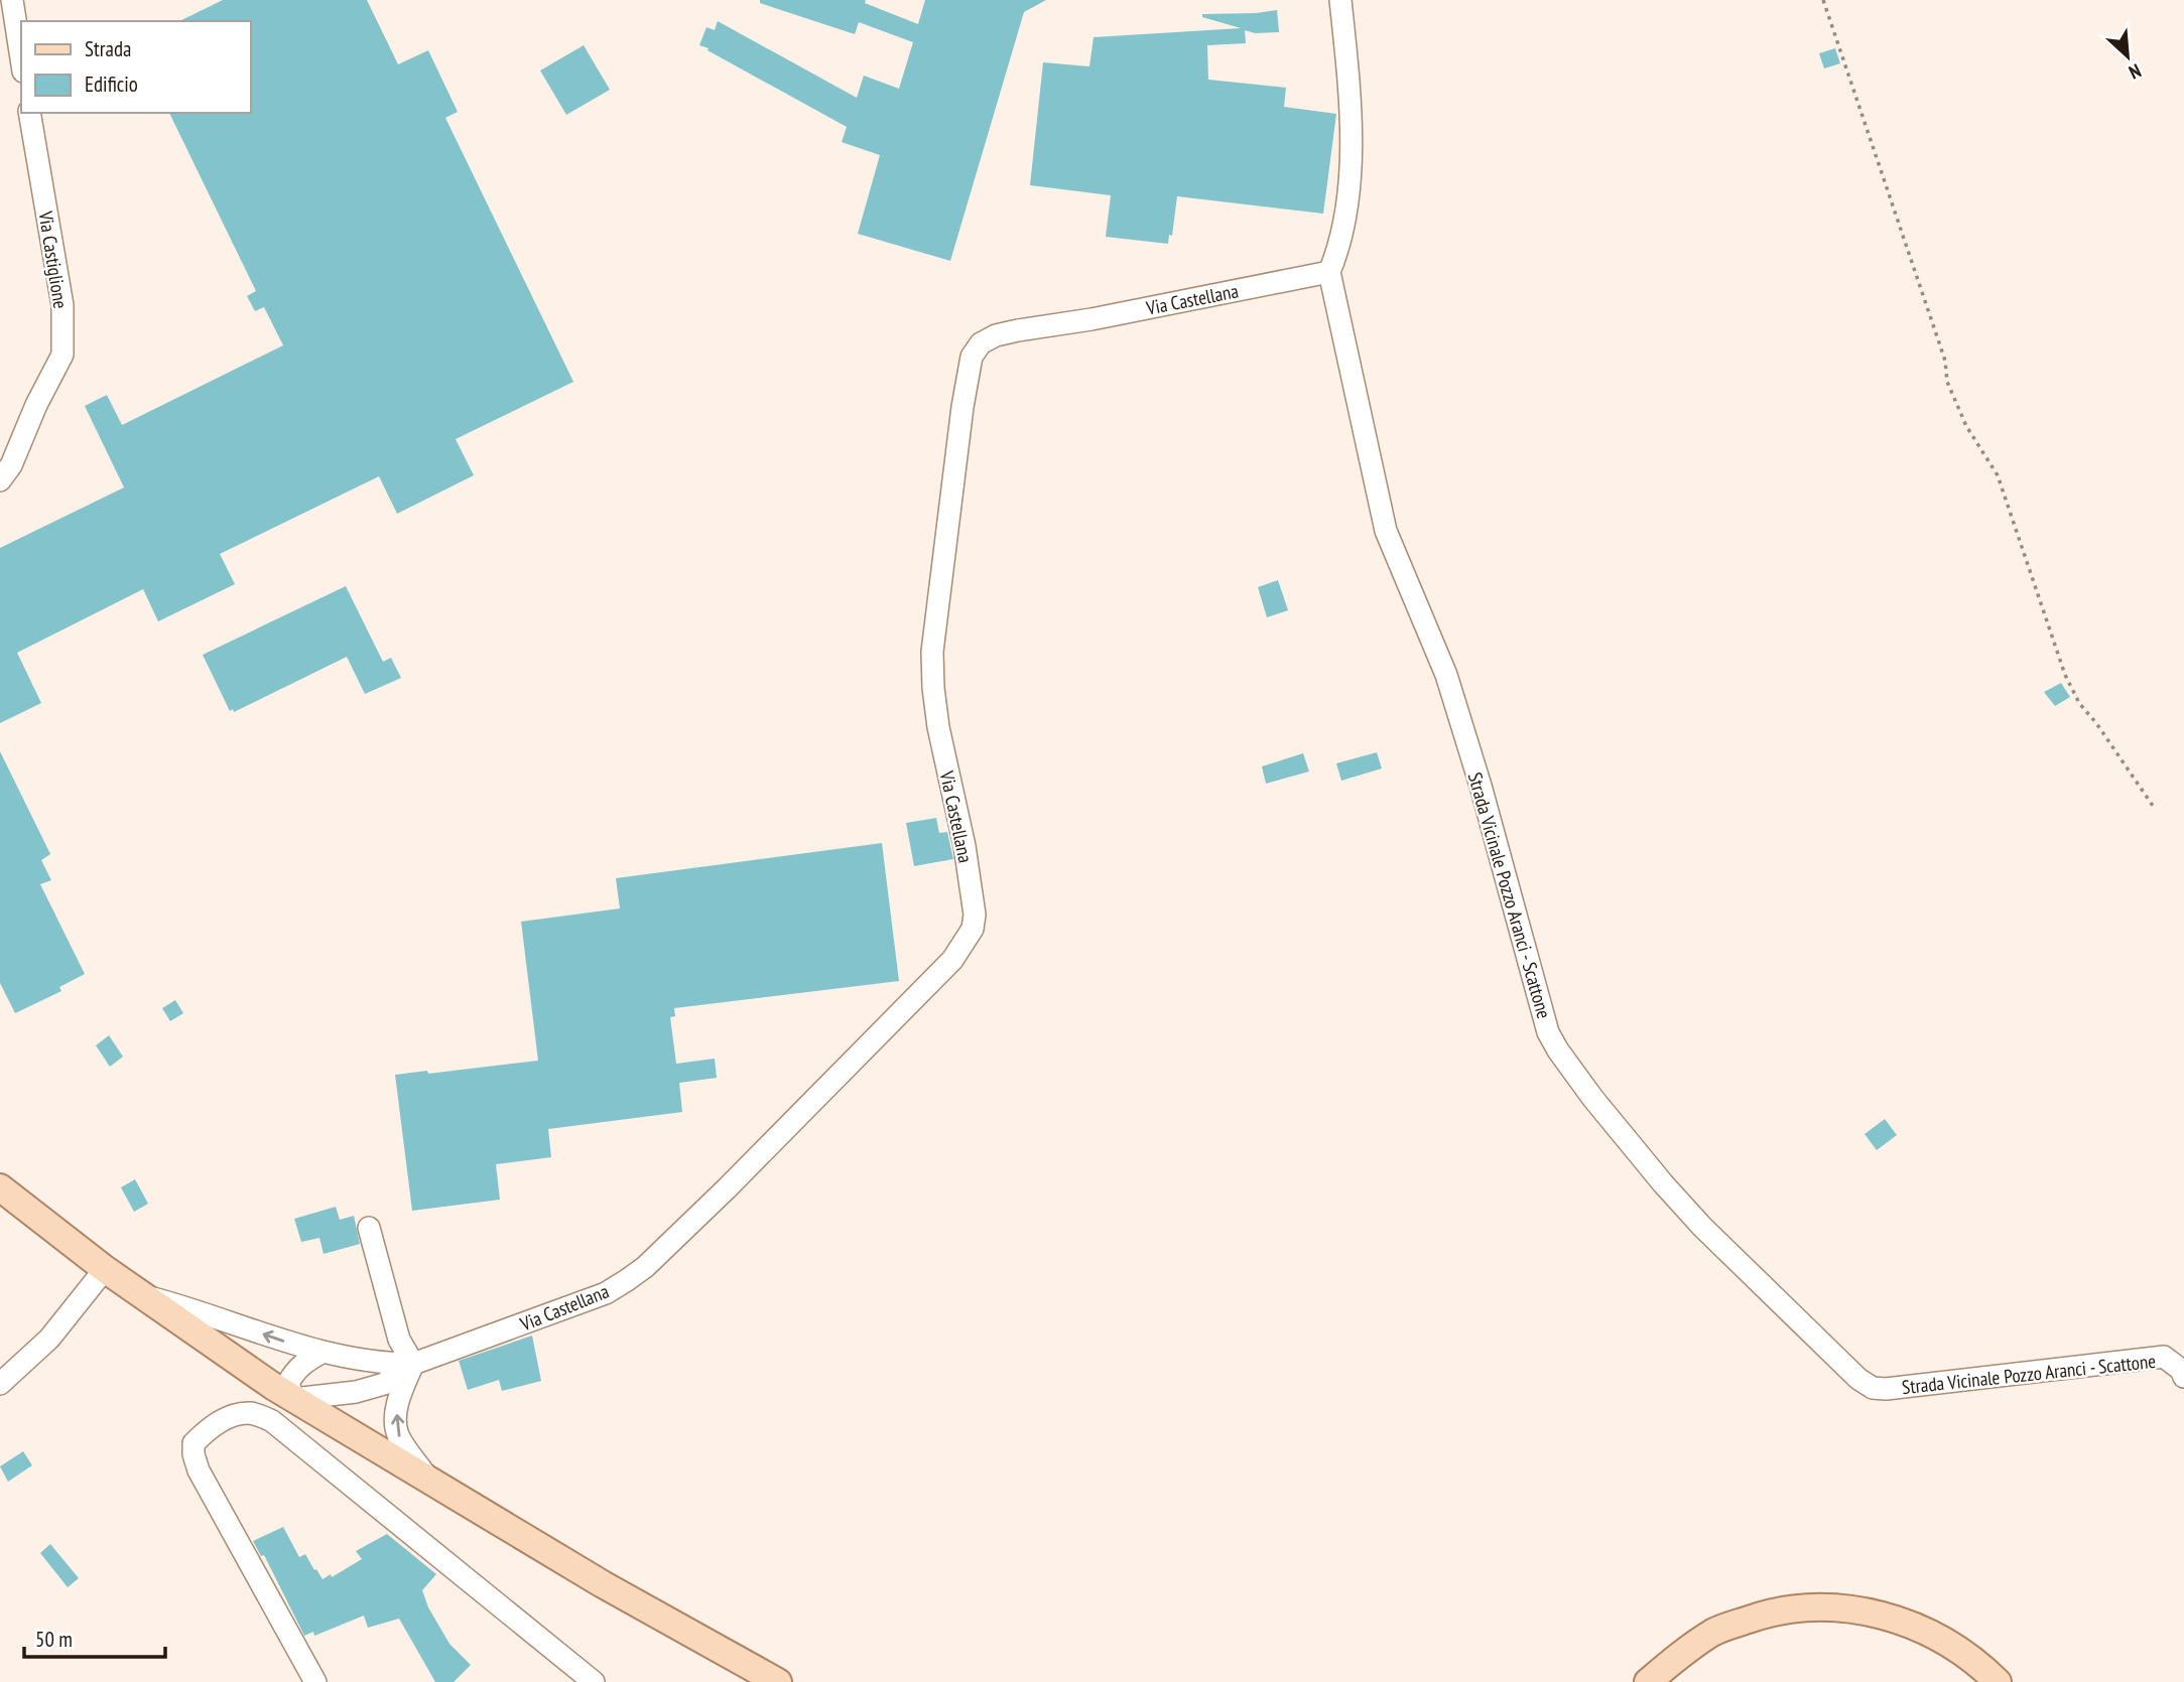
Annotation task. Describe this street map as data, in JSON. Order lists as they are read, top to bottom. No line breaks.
{"streets":{"street":["Via Castiglione","Via Castellana","Strada Vicinale Pozzo Aranci - Scattone"]},"crossings":[["Via Castellana","Strada Vicinale Pozzo Aranci - Scattone"]],"legend":["Strada","Edificio"],"scale_bar":"50 m","north":"bottom right"}
